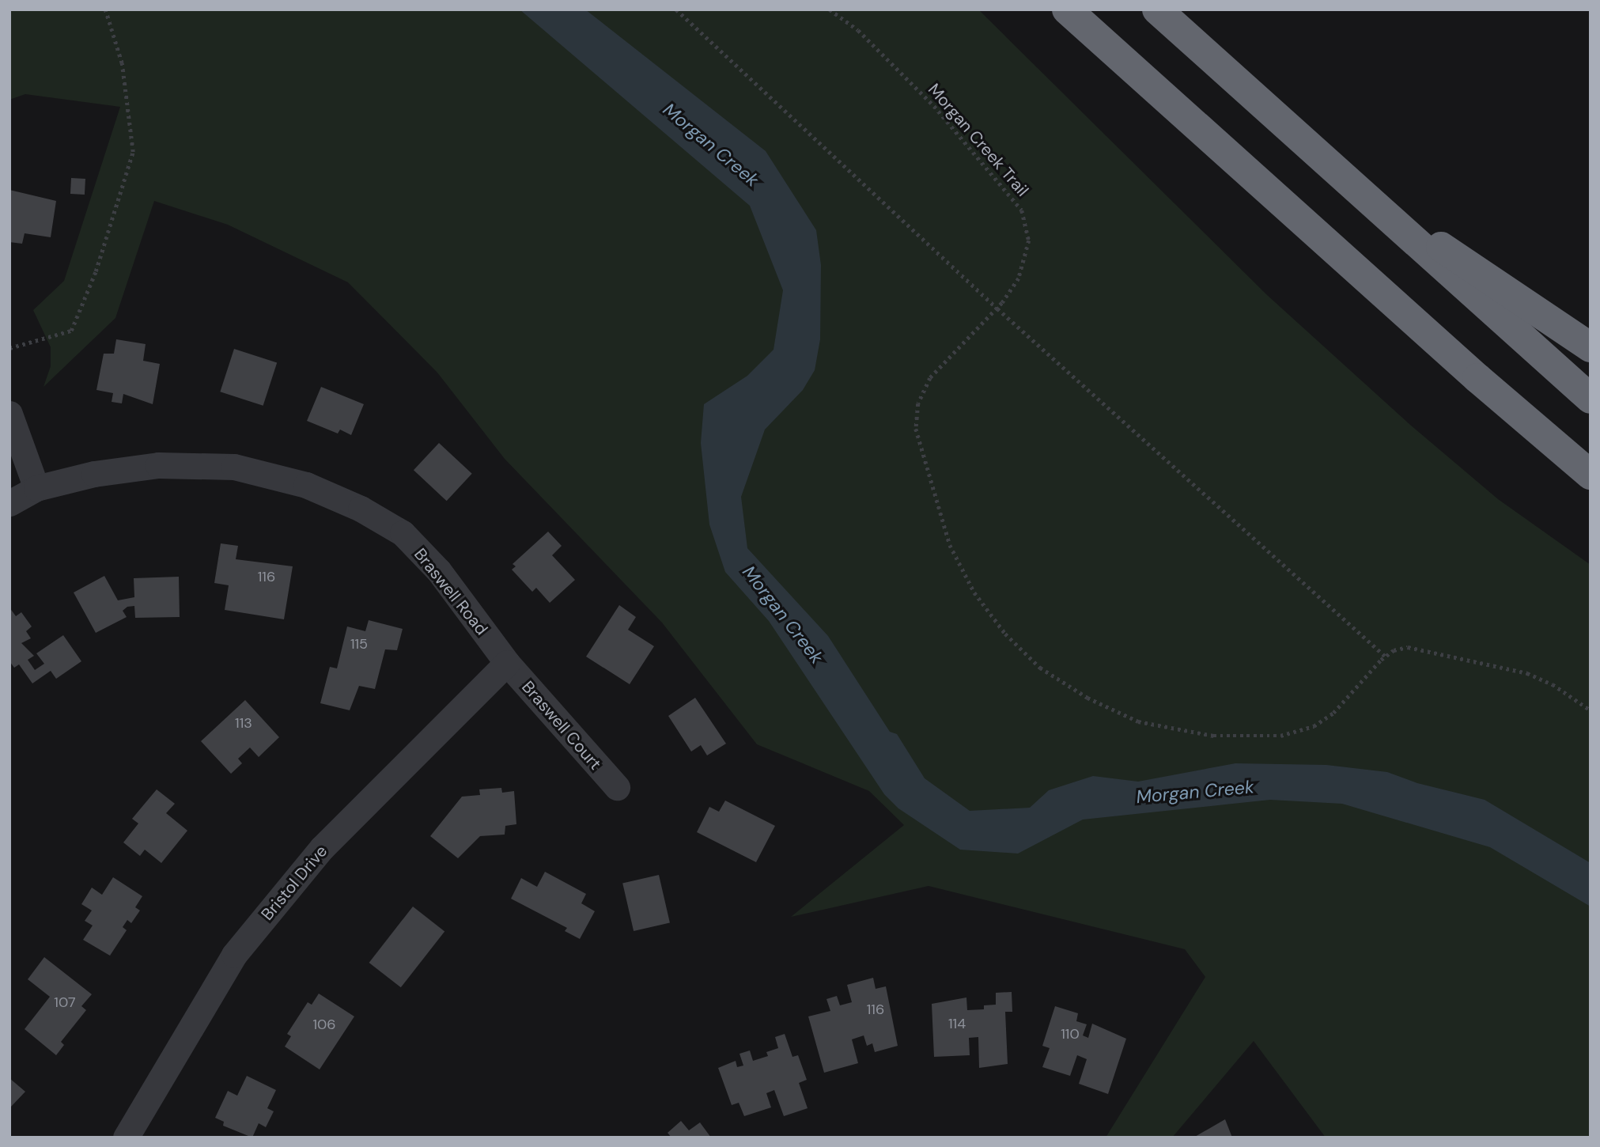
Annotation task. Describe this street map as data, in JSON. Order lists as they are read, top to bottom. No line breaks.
{"streets":{"street":["Braswell Road","Braswell Court","Bristol Drive"],"path":["Morgan Creek Trail"]},"crossings":[["Braswell Road","Braswell Court"],["Braswell Road","Bristol Drive"],["Braswell Court","Bristol Drive"]],"water":["Morgan Creek"],"house_numbers":["116","115","113","107","116","114","106","110"]}
